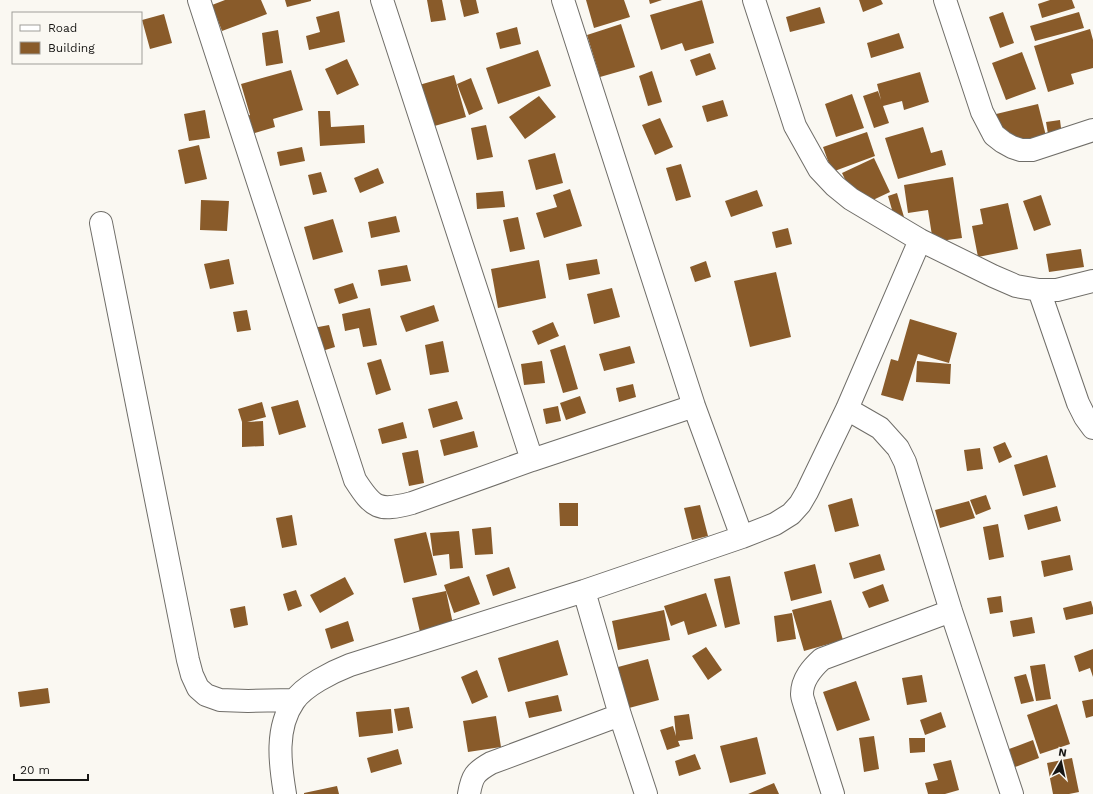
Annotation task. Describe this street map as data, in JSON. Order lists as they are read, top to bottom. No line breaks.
{"legend":["Road","Building"],"scale_bar":"20 m","north":"top"}
